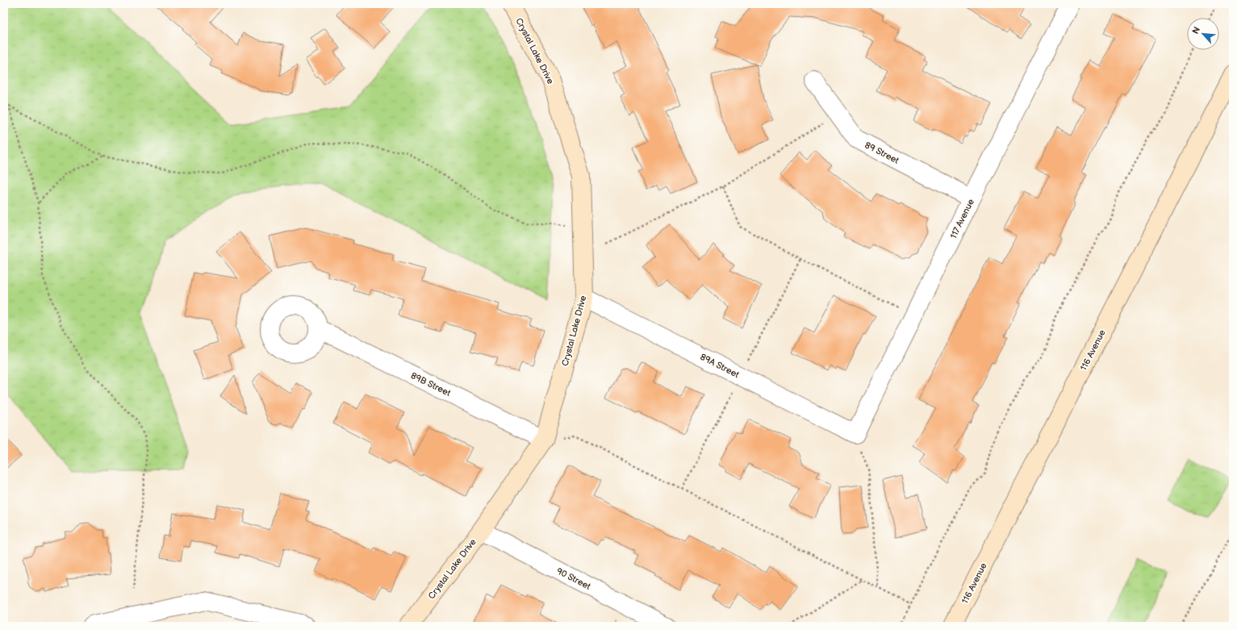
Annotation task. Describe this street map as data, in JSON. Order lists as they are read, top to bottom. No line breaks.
{"streets":{"street":["Crystal Lake Drive","89 Street","117 Avenue","116 Avenue","89A Street","89B Street","90 Street"]},"crossings":[["Crystal Lake Drive","89A Street"],["Crystal Lake Drive","89B Street"],["Crystal Lake Drive","90 Street"],["89 Street","117 Avenue"],["117 Avenue","89A Street"]],"north":"top left"}
